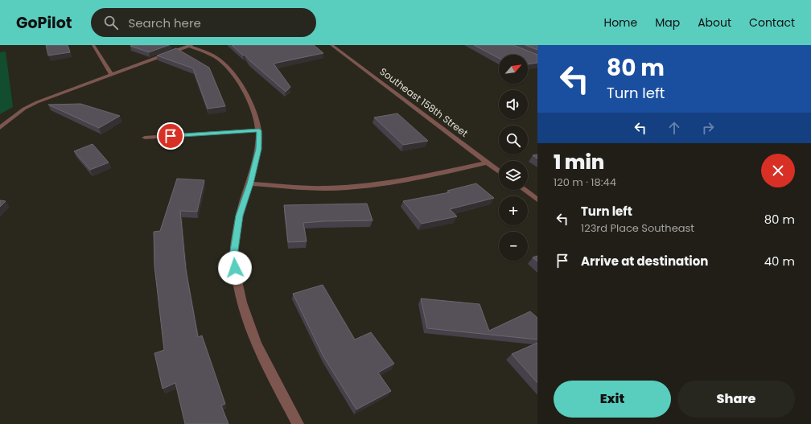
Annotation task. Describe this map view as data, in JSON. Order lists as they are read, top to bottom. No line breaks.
{"streets":{"street":["Southeast 158th Street"]},"north":"top right","page":{"header":"GoPilot","search":"Search here","nav":["Home","Map","About","Contact"],"turn":["80 m","Turn left"],"map_buttons":["+","−"],"heading":["1 min","120 m · 18:44"],"list":[{"name":"Turn left","note":"123rd Place Southeast","value":"80 m"},{"name":"Arrive at destination","value":"40 m"}],"buttons":["Exit","Share"]}}
